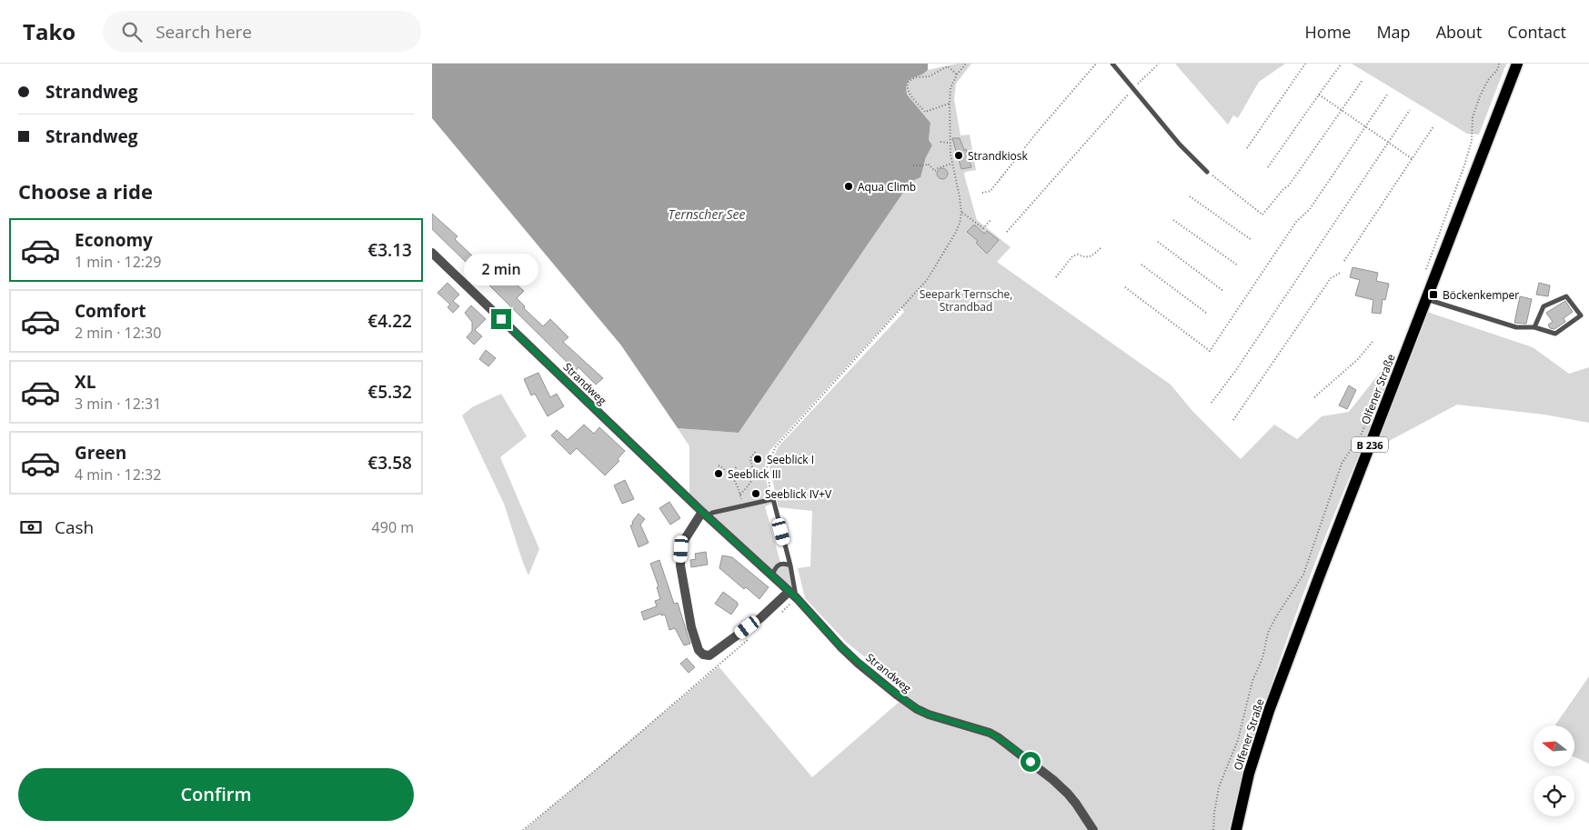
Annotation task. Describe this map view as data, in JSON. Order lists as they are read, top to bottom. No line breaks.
{"streets":{"main road":["Olfener Straße","B 236"],"street":["Strandweg"]},"water":["Ternscher See"],"parks":["Seepark Ternsche, Strandbad"],"places":{"other":["Strandkiosk","Aqua Climb","Seeblick I","Seeblick III","Seeblick IV+V"],"transit":["Böckenkemper"]},"north":"left","page":{"header":"Tako","search":"Search here","nav":["Home","Map","About","Contact"],"banner":["Strandweg","Strandweg"],"heading":"Choose a ride","list":[{"name":"Economy","note":"1 min · 12:29","value":"€3.13"},{"name":"Comfort","note":"2 min · 12:30","value":"€4.22"},{"name":"XL","note":"3 min · 12:31","value":"€5.32"},{"name":"Green","note":"4 min · 12:32","value":"€3.58"}],"bubble":"2 min","pay":["Cash","490 m"],"buttons":"Confirm"}}
